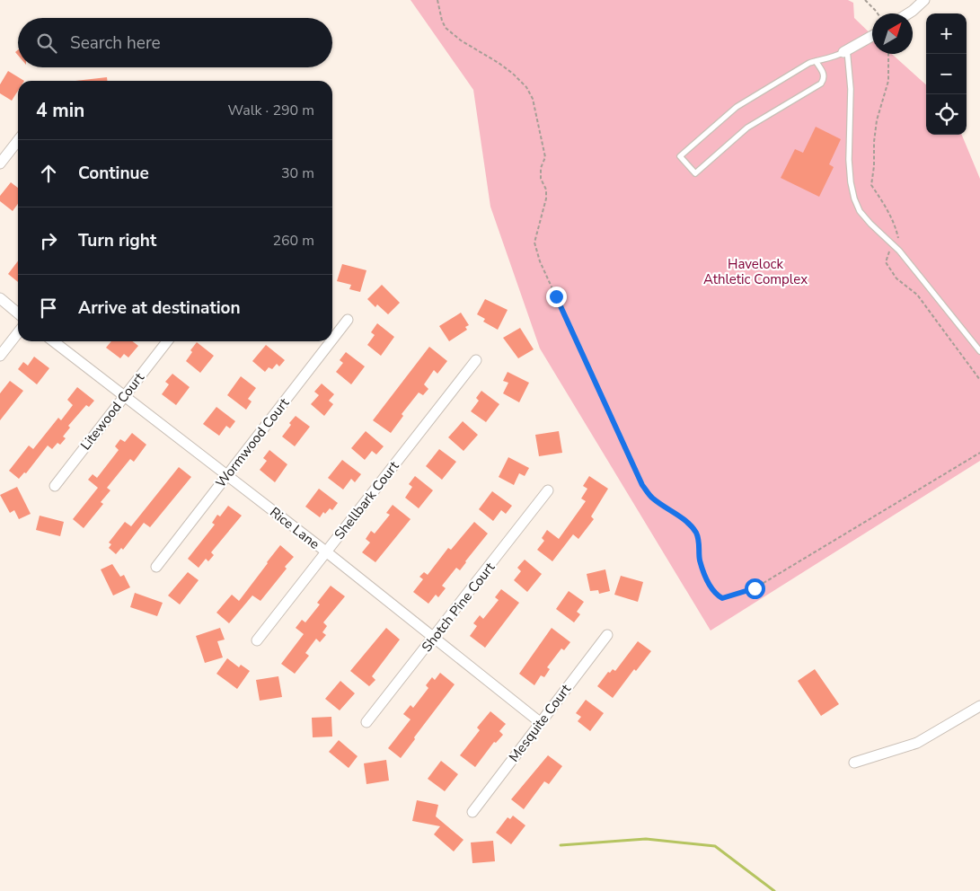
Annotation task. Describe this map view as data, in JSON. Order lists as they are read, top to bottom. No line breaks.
{"streets":{"street":["Litewood Court","Wormwood Court","Shellbark Court","Rice Lane","Shotch Pine Court","Mesquite Court"]},"crossings":[["Litewood Court","Rice Lane"],["Wormwood Court","Rice Lane"],["Shellbark Court","Rice Lane"],["Rice Lane","Shotch Pine Court"],["Rice Lane","Mesquite Court"]],"parks":["Havelock Athletic Complex"],"north":"top right","page":{"map_buttons":["+","−"],"search":"Search here","heading":["4 min","Walk · 290 m"],"list":[["Continue","30 m"],["Turn right","260 m"],"Arrive at destination"]}}
